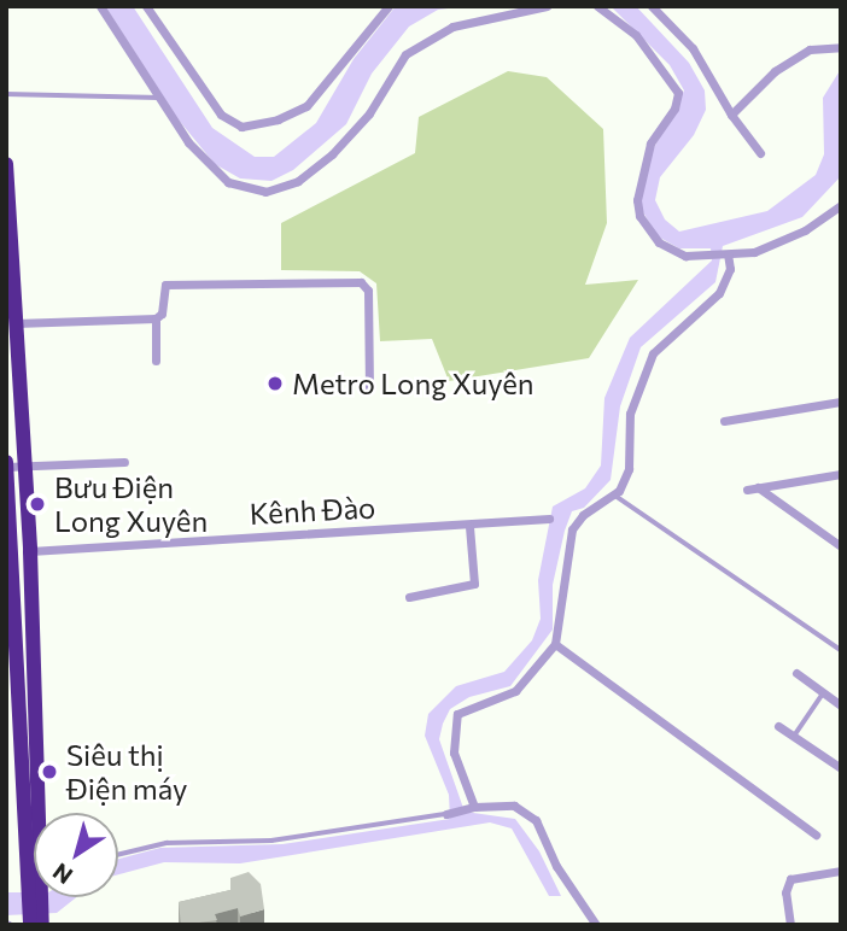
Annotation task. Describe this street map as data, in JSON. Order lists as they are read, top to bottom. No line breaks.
{"streets":{"street":["Kênh Đào"]},"places":["Metro Long Xuyên","Bưu Điện Long Xuyên","Siêu thị Điện máy"],"north":"bottom left"}
